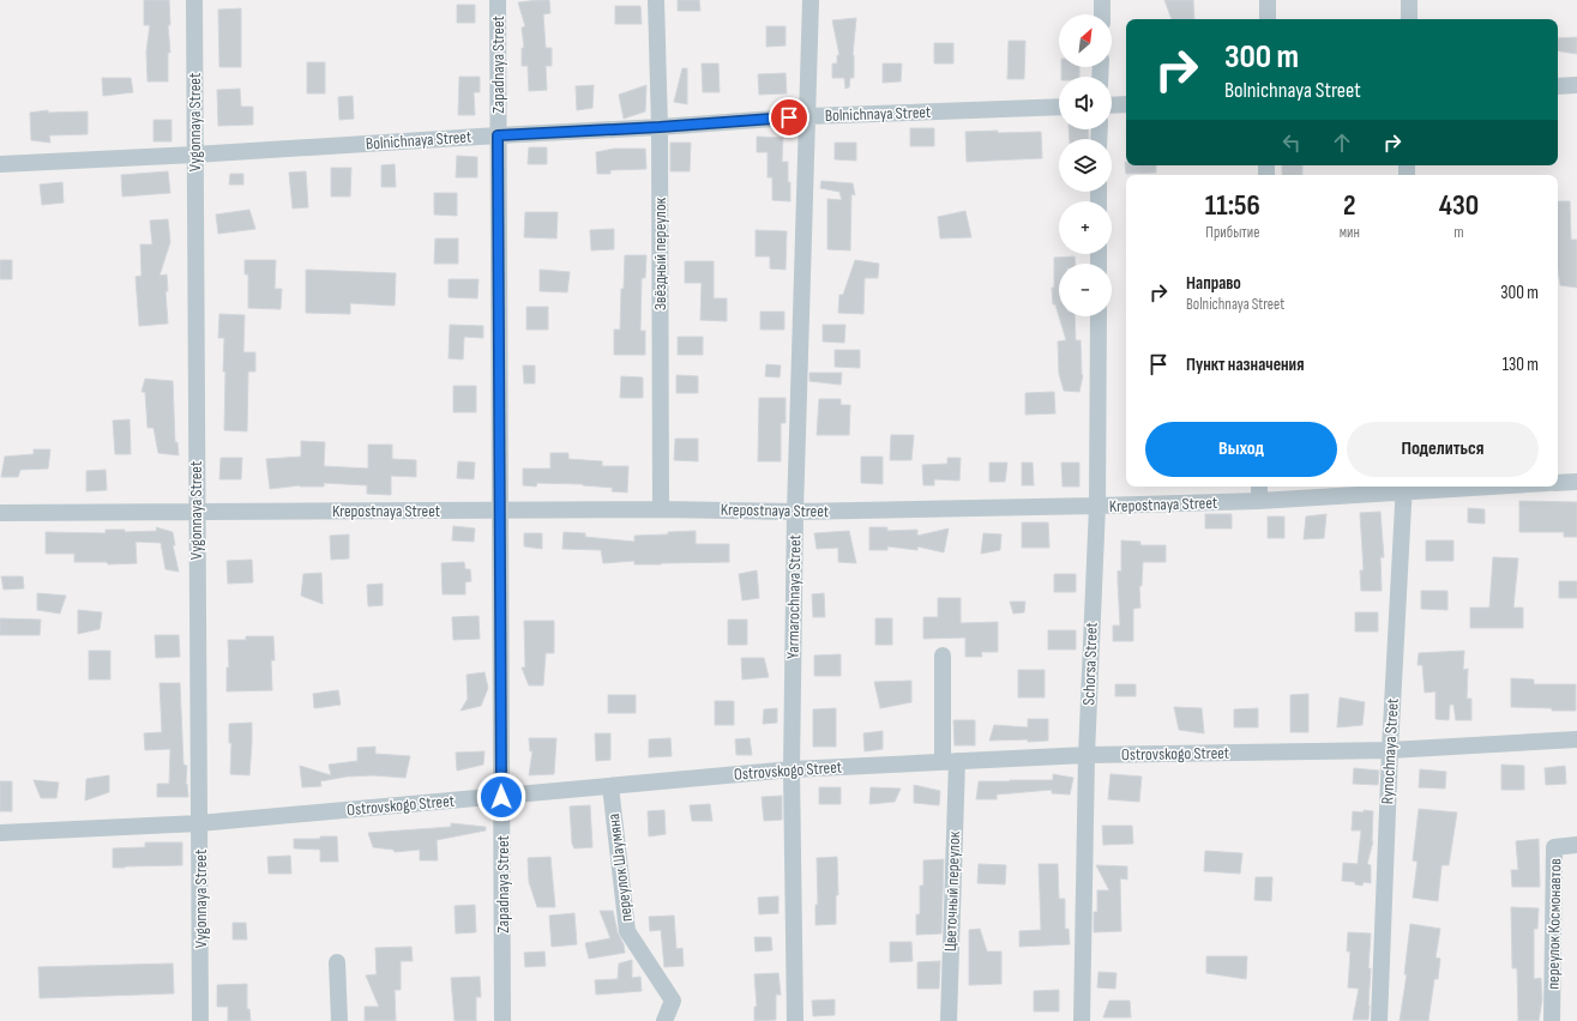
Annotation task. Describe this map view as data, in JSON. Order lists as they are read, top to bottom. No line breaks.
{"streets":{"street":["Zapadnaya Street","Bolnichnaya Street","Vygonnaya Street","Звёздный переулок","Krepostnaya Street","Yarmarochnaya Street","Schorsa Street","Rynochnaya Street","Ostrovskogo Street","переулок Шаумяна","Цветочный переулок","переулок Космонавтов"]},"crossings":[["Zapadnaya Street","Bolnichnaya Street"],["Zapadnaya Street","Krepostnaya Street"],["Zapadnaya Street","Ostrovskogo Street"],["Bolnichnaya Street","Vygonnaya Street"],["Bolnichnaya Street","Звёздный переулок"],["Bolnichnaya Street","Yarmarochnaya Street"],["Vygonnaya Street","Krepostnaya Street"],["Vygonnaya Street","Ostrovskogo Street"],["Звёздный переулок","Krepostnaya Street"],["Krepostnaya Street","Yarmarochnaya Street"],["Krepostnaya Street","Schorsa Street"],["Krepostnaya Street","Rynochnaya Street"],["Yarmarochnaya Street","Ostrovskogo Street"],["Schorsa Street","Ostrovskogo Street"],["Rynochnaya Street","Ostrovskogo Street"],["Ostrovskogo Street","переулок Шаумяна"],["Ostrovskogo Street","Цветочный переулок"]],"north":"top right","page":{"map_buttons":["+","−"],"turn":["300 m","Bolnichnaya Street"],"eta":["11:56","Прибытие","2","мин","430","m"],"list":[{"name":"Направо","note":"Bolnichnaya Street","value":"300 m"},{"name":"Пункт назначения","value":"130 m"}],"buttons":["Выход","Поделиться"]}}
